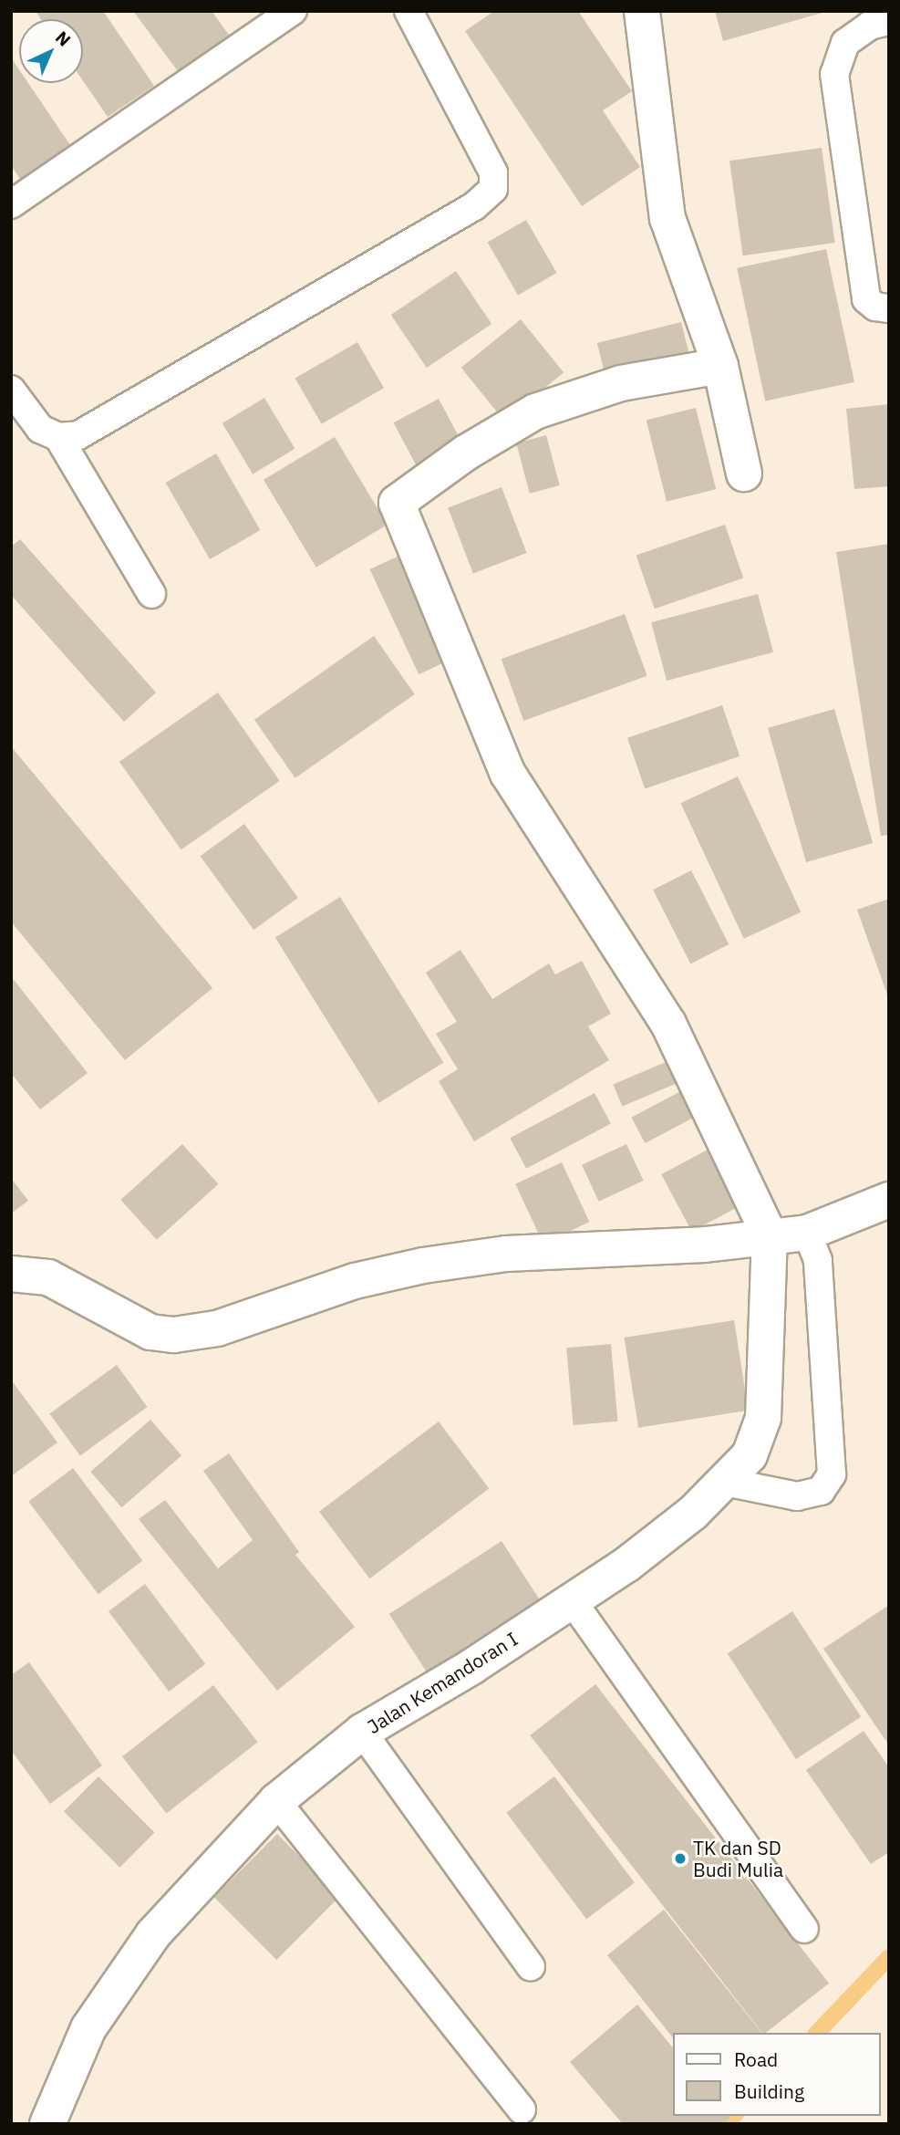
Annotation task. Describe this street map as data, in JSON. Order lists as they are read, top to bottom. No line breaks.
{"streets":{"street":["Jalan Kemandoran I"]},"places":["TK dan SD Budi Mulia"],"legend":["Road","Building"],"north":"top right"}
